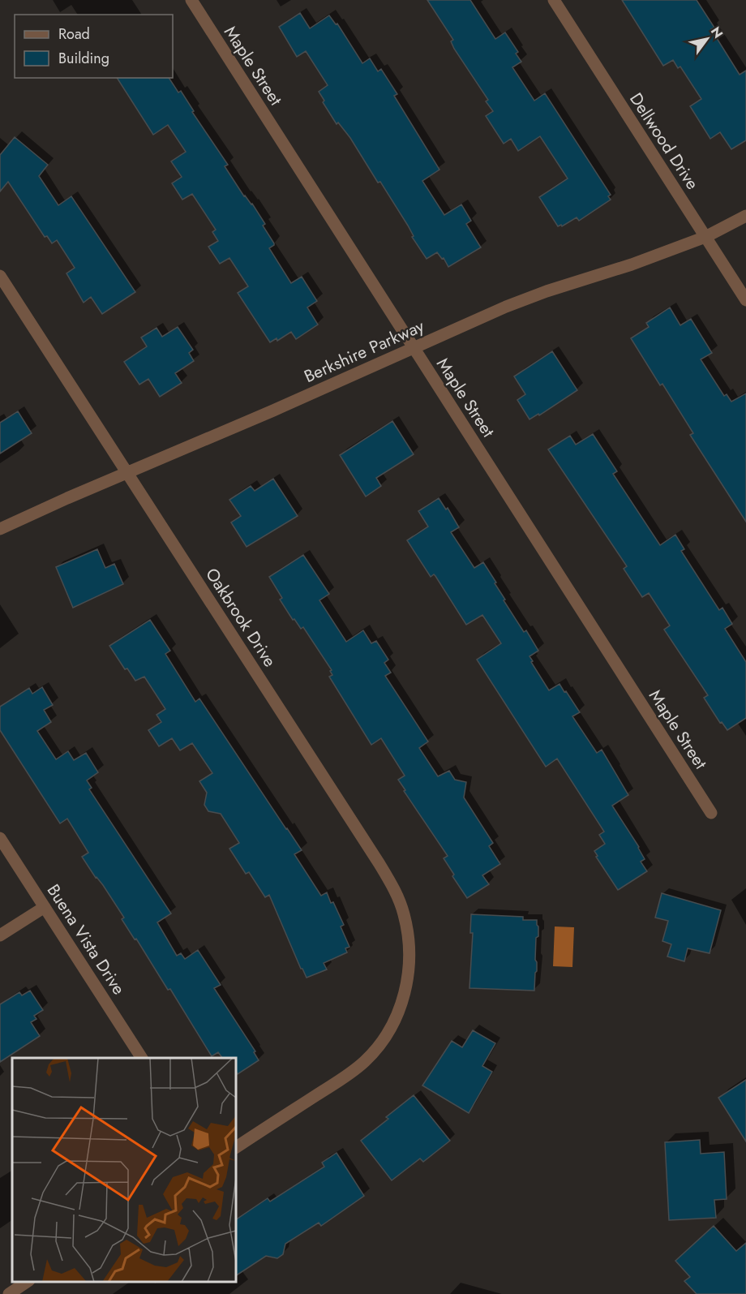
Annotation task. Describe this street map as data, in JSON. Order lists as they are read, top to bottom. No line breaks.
{"streets":{"street":["Maple Street","Dellwood Drive","Berkshire Parkway","Oakbrook Drive","Buena Vista Drive"]},"crossings":[["Maple Street","Berkshire Parkway"],["Dellwood Drive","Berkshire Parkway"],["Berkshire Parkway","Oakbrook Drive"]],"legend":["Road","Building"],"north":"top right"}
